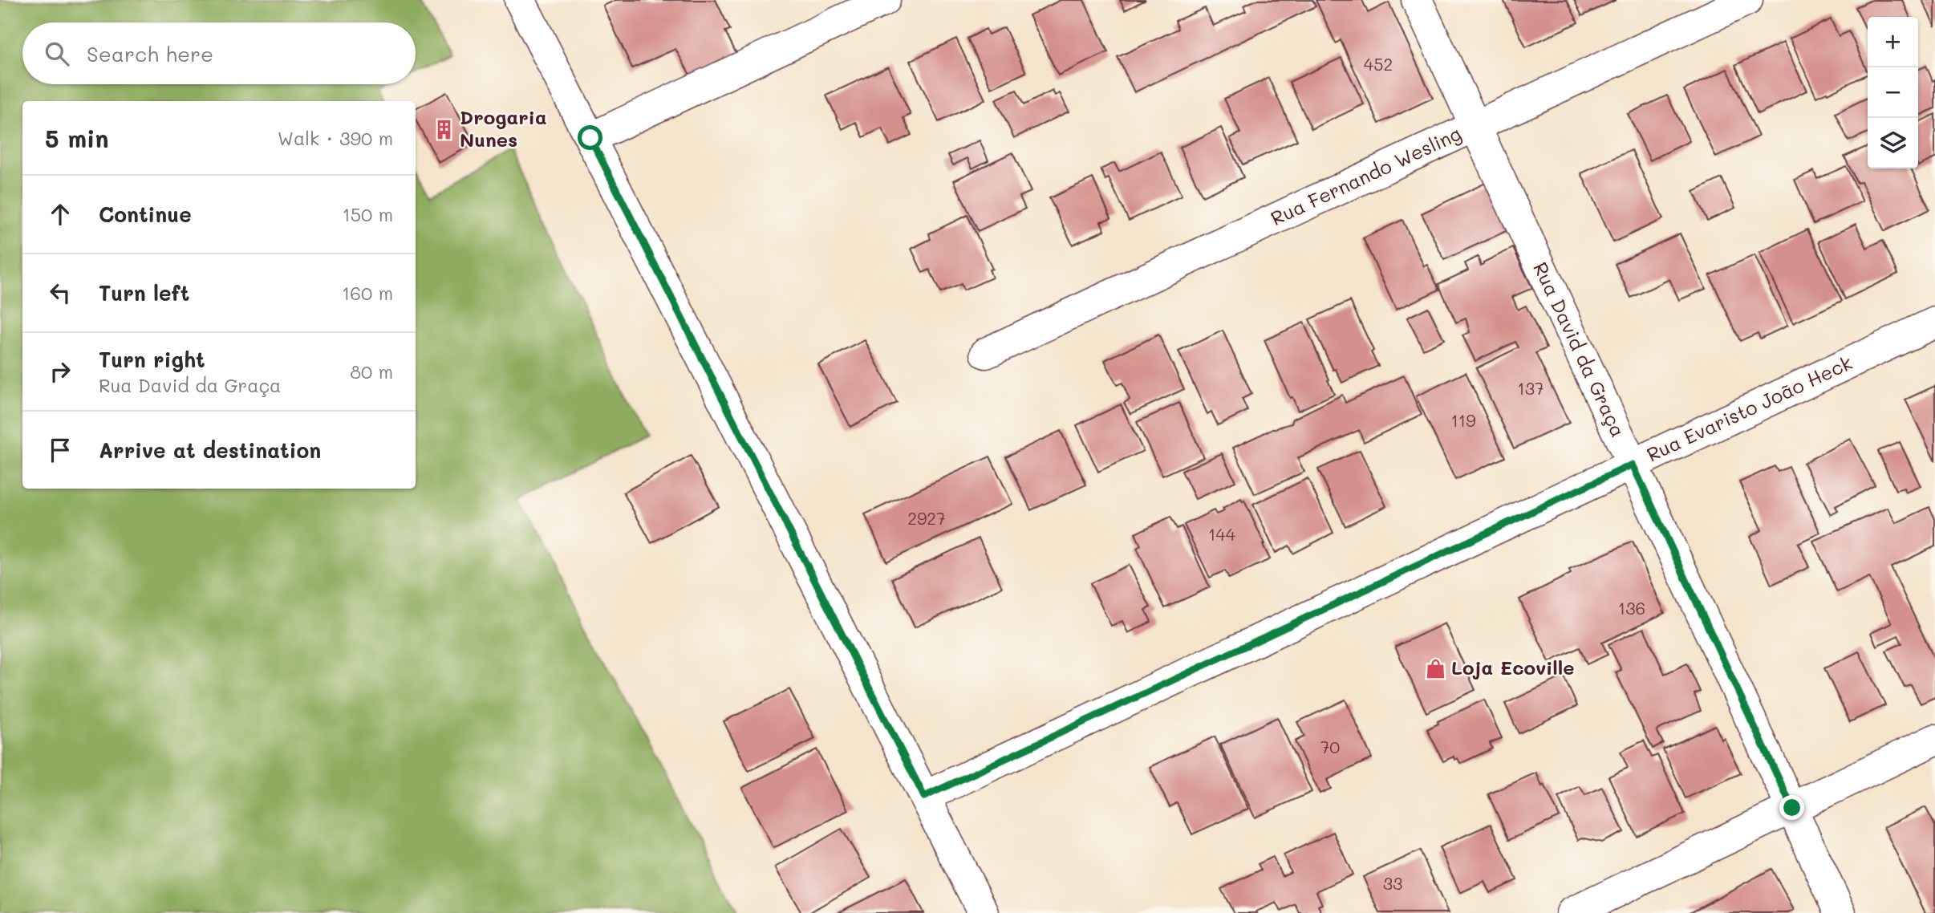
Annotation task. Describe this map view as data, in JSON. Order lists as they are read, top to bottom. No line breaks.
{"streets":{"street":["Rua Fernando Wesling","Rua David da Graça","Rua Evaristo João Heck"]},"crossings":[["Rua Fernando Wesling","Rua David da Graça"],["Rua David da Graça","Rua Evaristo João Heck"]],"places":{"building":["Drogaria Nunes"],"shop":["Loja Ecoville"]},"house_numbers":["452","137","119","2927","144","136","70","33"],"page":{"map_buttons":["+","−"],"search":"Search here","heading":["5 min","Walk · 390 m"],"list":[["Continue","150 m"],["Turn left","160 m"],["Turn right","Rua David da Graça","80 m"],"Arrive at destination"]}}
